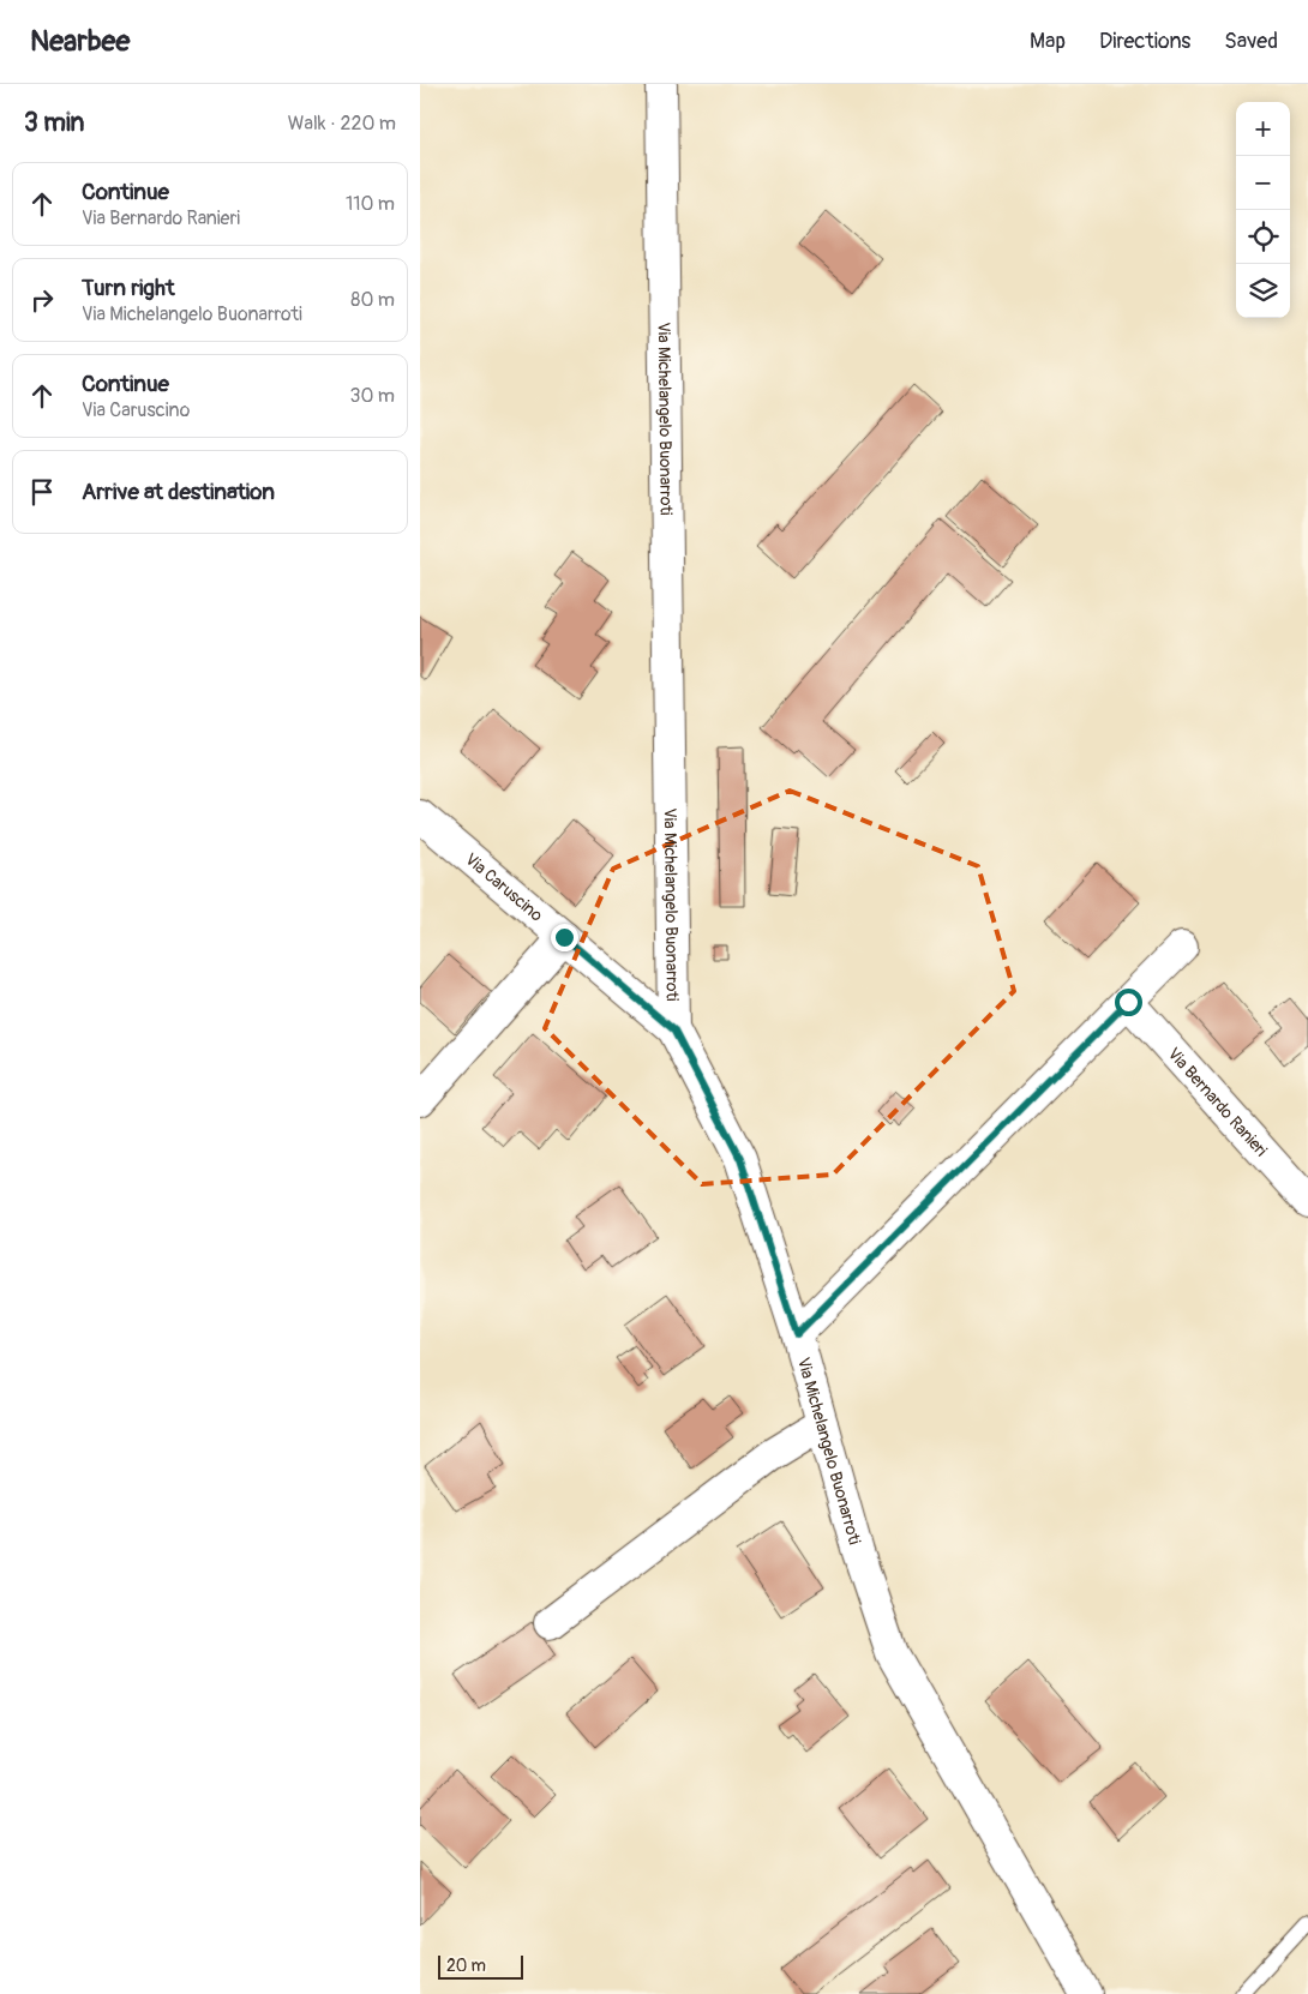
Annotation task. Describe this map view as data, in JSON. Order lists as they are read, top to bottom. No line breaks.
{"streets":{"street":["Via Michelangelo Buonarroti","Via Caruscino","Via Bernardo Ranieri"]},"crossings":[["Via Michelangelo Buonarroti","Via Caruscino"]],"scale_bar":"20 m","page":{"header":"Nearbee","nav":["Map","Directions","Saved"],"heading":["3 min","Walk · 220 m"],"map_buttons":["+","−"],"list":[["Continue","Via Bernardo Ranieri","110 m"],["Turn right","Via Michelangelo Buonarroti","80 m"],["Continue","Via Caruscino","30 m"],"Arrive at destination"],"scale":"20 m"}}
